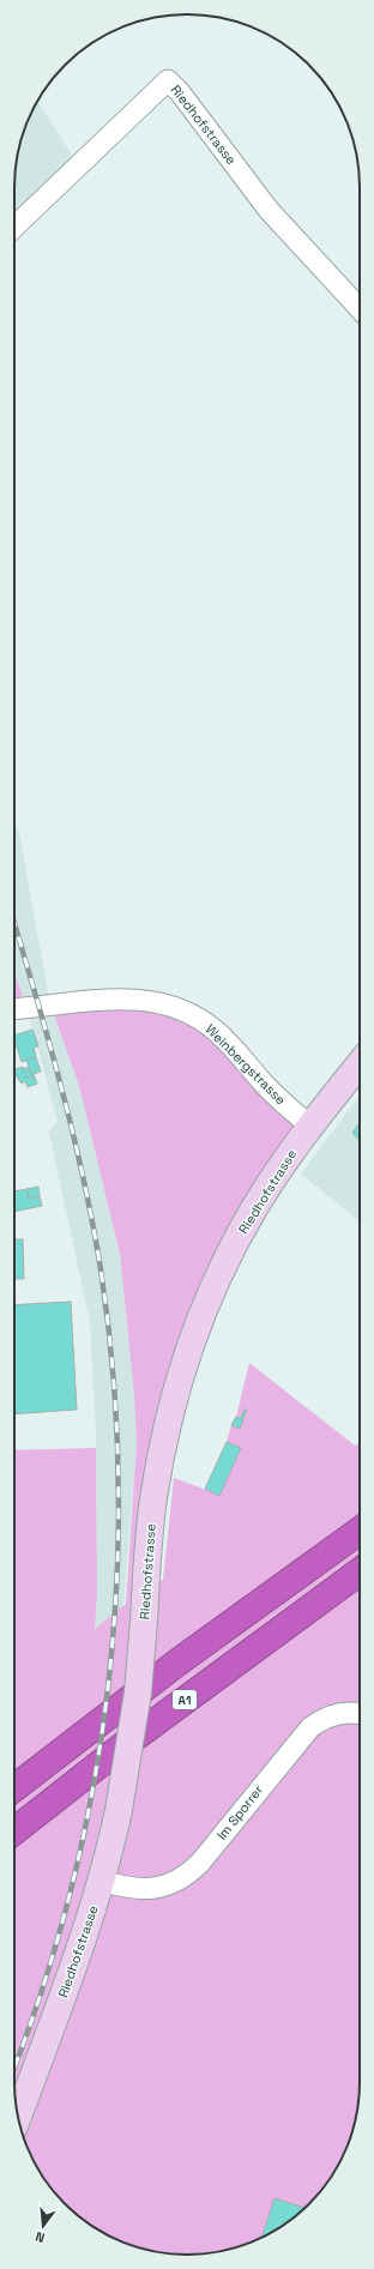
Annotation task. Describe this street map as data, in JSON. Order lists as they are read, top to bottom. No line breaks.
{"streets":{"highway":["A1"],"street":["Riedhofstrasse","Weinbergstrasse","Im Sporrer"]},"crossings":[["Riedhofstrasse","Weinbergstrasse"],["Riedhofstrasse","Im Sporrer"]],"north":"bottom"}
